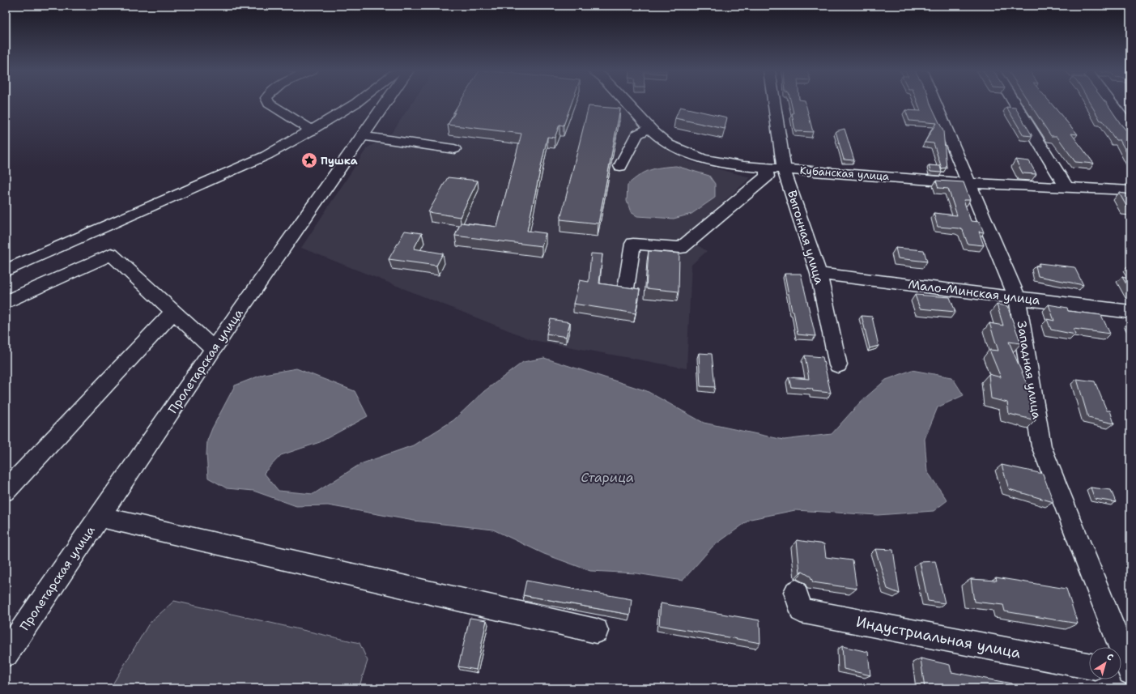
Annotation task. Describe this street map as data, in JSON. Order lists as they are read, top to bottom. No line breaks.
{"streets":{"street":["Кубанская улица","Выгонная улица","Мало-Минская улица","Пролетарская улица","Западная улица","Индустриальная улица"]},"crossings":[["Кубанская улица","Выгонная улица"],["Кубанская улица","Западная улица"],["Выгонная улица","Мало-Минская улица"],["Мало-Минская улица","Западная улица"]],"water":["Старица"],"places":{"place":["Пушка"]},"north":"top right"}
